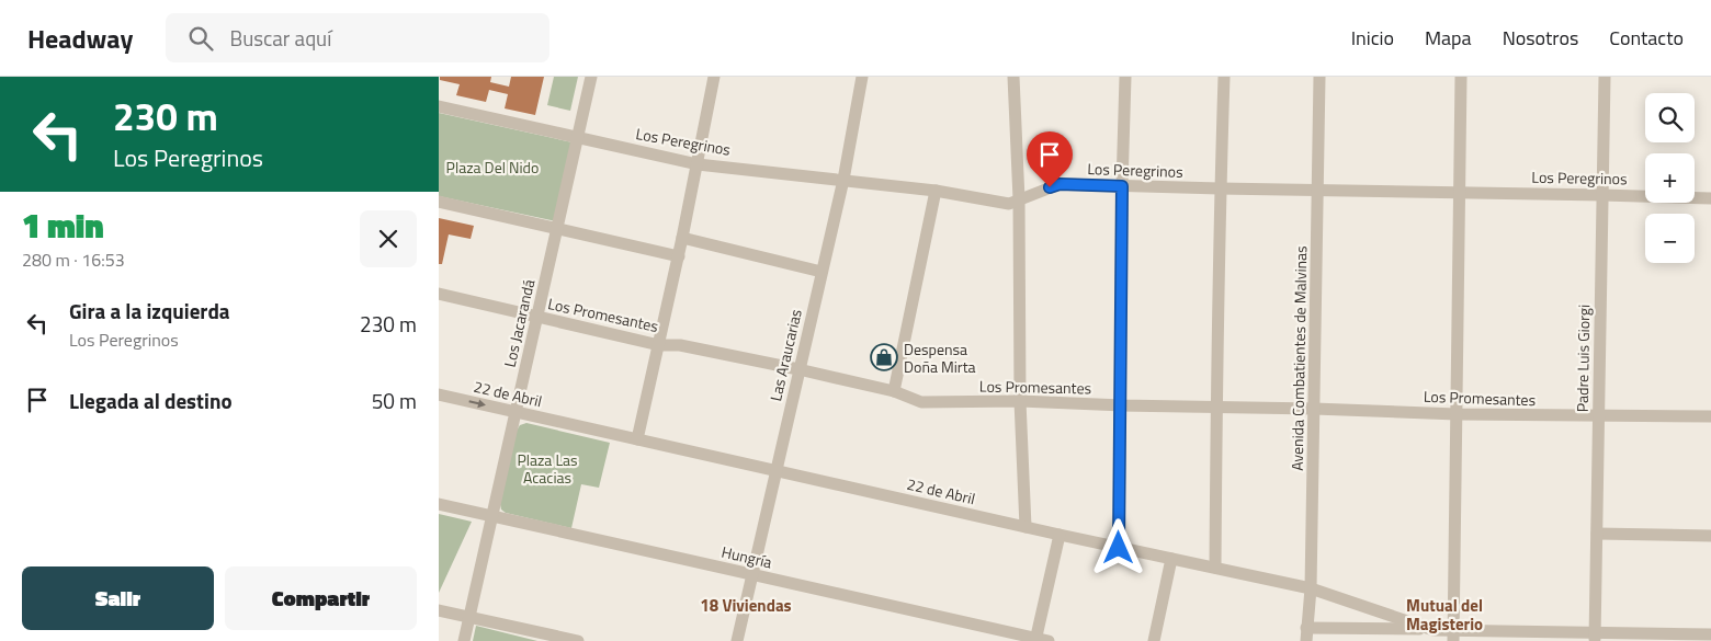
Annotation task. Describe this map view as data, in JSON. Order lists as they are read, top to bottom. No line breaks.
{"streets":{"street":["Los Peregrinos","Los Promesantes","Los Jacarandá","Las Araucarias","Avenida Combatientes de Malvinas","Padre Luis Giorgi","22 de Abril","Hungría"]},"crossings":[["Los Peregrinos","Los Jacarandá"],["Los Peregrinos","Las Araucarias"],["Los Peregrinos","Avenida Combatientes de Malvinas"],["Los Peregrinos","Padre Luis Giorgi"],["Los Promesantes","Los Jacarandá"],["Los Promesantes","Las Araucarias"],["Los Promesantes","Avenida Combatientes de Malvinas"],["Los Promesantes","Padre Luis Giorgi"],["Los Jacarandá","22 de Abril"],["Los Jacarandá","Hungría"],["Las Araucarias","22 de Abril"],["Las Araucarias","Hungría"],["Avenida Combatientes de Malvinas","22 de Abril"],["Padre Luis Giorgi","22 de Abril"]],"districts":["18 Viviendas","Mutual del Magisterio"],"parks":["Plaza Del Nido","Plaza Las Acacias"],"places":{"shop":["Despensa Doña Mirta"]},"page":{"header":"Headway","search":"Buscar aquí","nav":["Inicio","Mapa","Nosotros","Contacto"],"turn":["230 m","Los Peregrinos"],"map_buttons":["+","−"],"heading":["1 min","280 m · 16:53"],"list":[{"name":"Gira a la izquierda","note":"Los Peregrinos","value":"230 m"},{"name":"Llegada al destino","value":"50 m"}],"buttons":["Salir","Compartir"]}}
